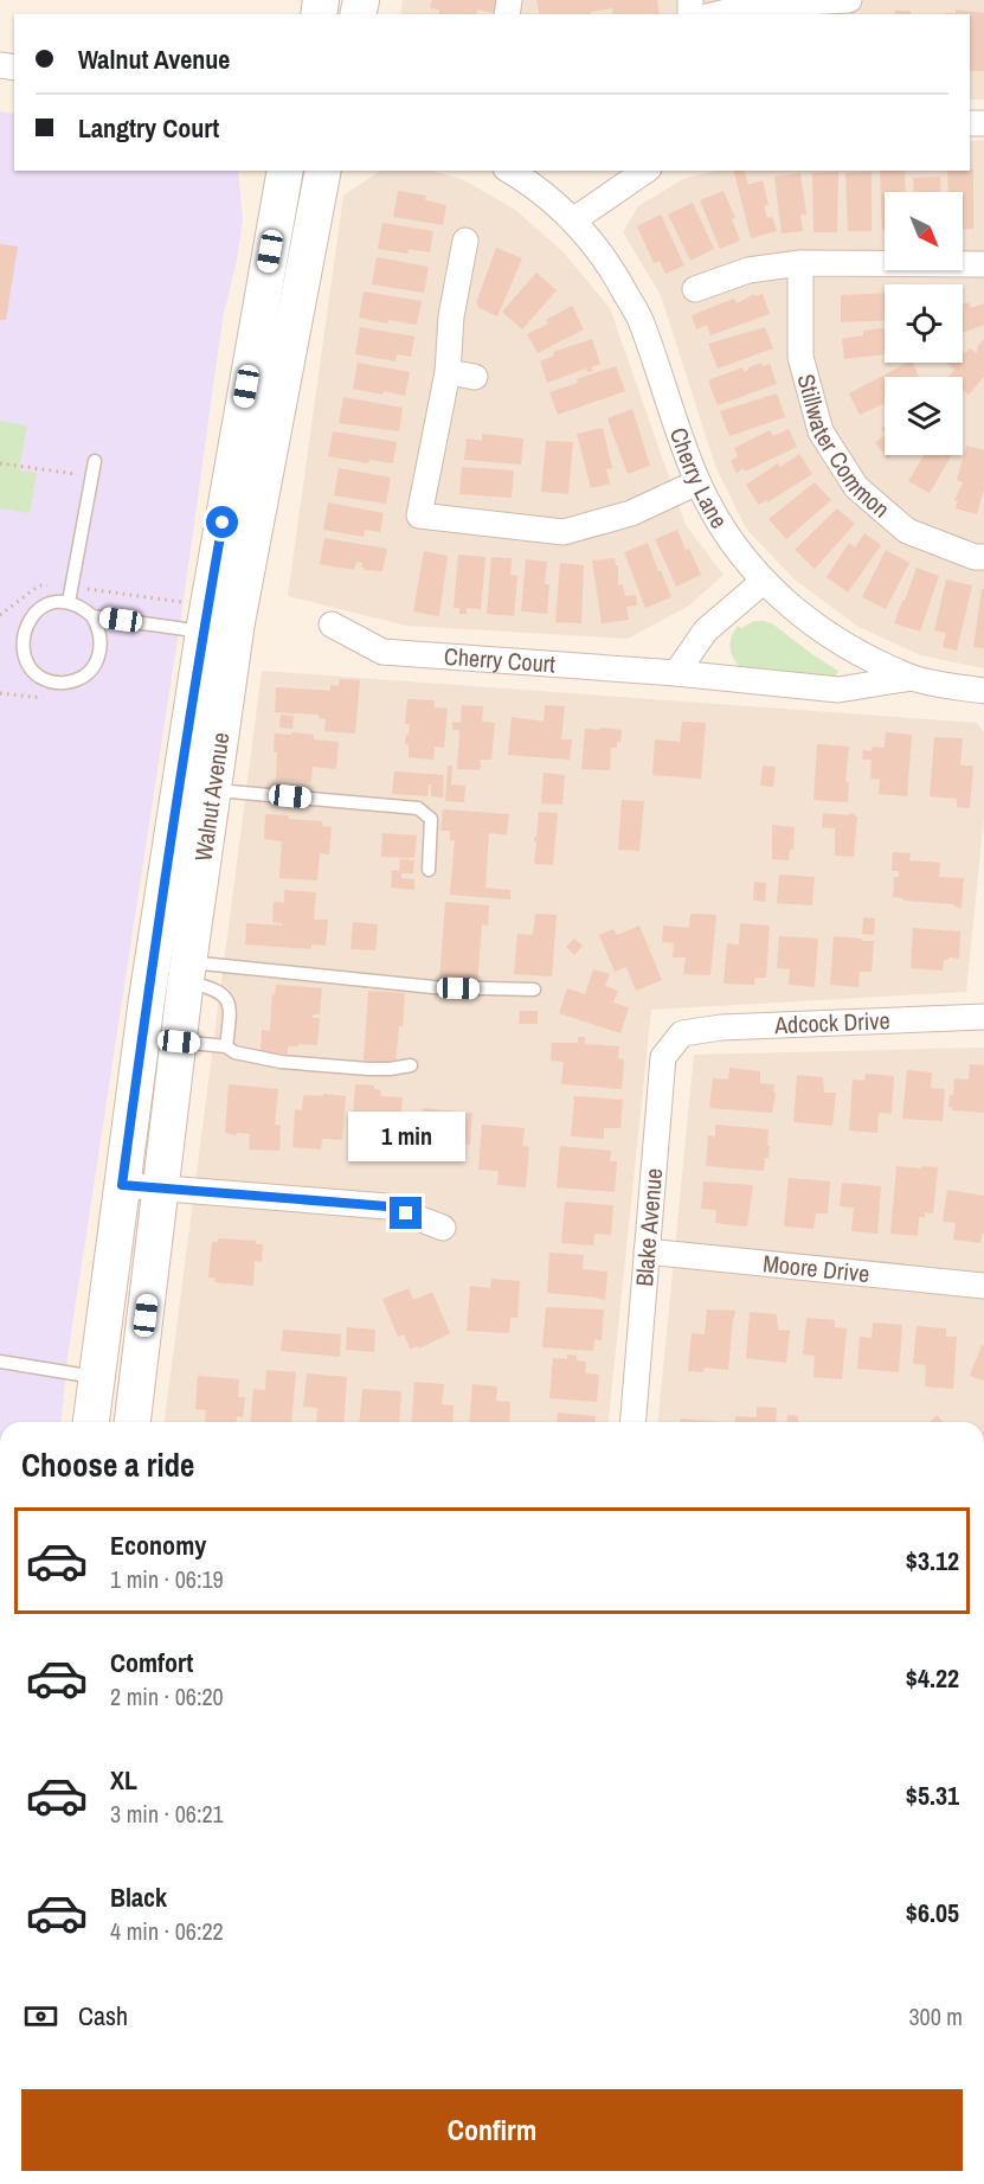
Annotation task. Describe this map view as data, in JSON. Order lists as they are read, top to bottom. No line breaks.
{"streets":{"main road":["Walnut Avenue"],"street":["Stillwater Common","Cherry Lane","Cherry Court","Adcock Drive","Blake Avenue","Moore Drive"]},"crossings":[["Cherry Lane","Cherry Court"],["Adcock Drive","Blake Avenue"],["Blake Avenue","Moore Drive"]],"north":"bottom right","page":{"banner":["Walnut Avenue","Langtry Court"],"bubble":"1 min","heading":"Choose a ride","list":[{"name":"Economy","note":"1 min · 06:19","value":"$3.12"},{"name":"Comfort","note":"2 min · 06:20","value":"$4.22"},{"name":"XL","note":"3 min · 06:21","value":"$5.31"},{"name":"Black","note":"4 min · 06:22","value":"$6.05"}],"pay":["Cash","300 m"],"buttons":"Confirm"}}
